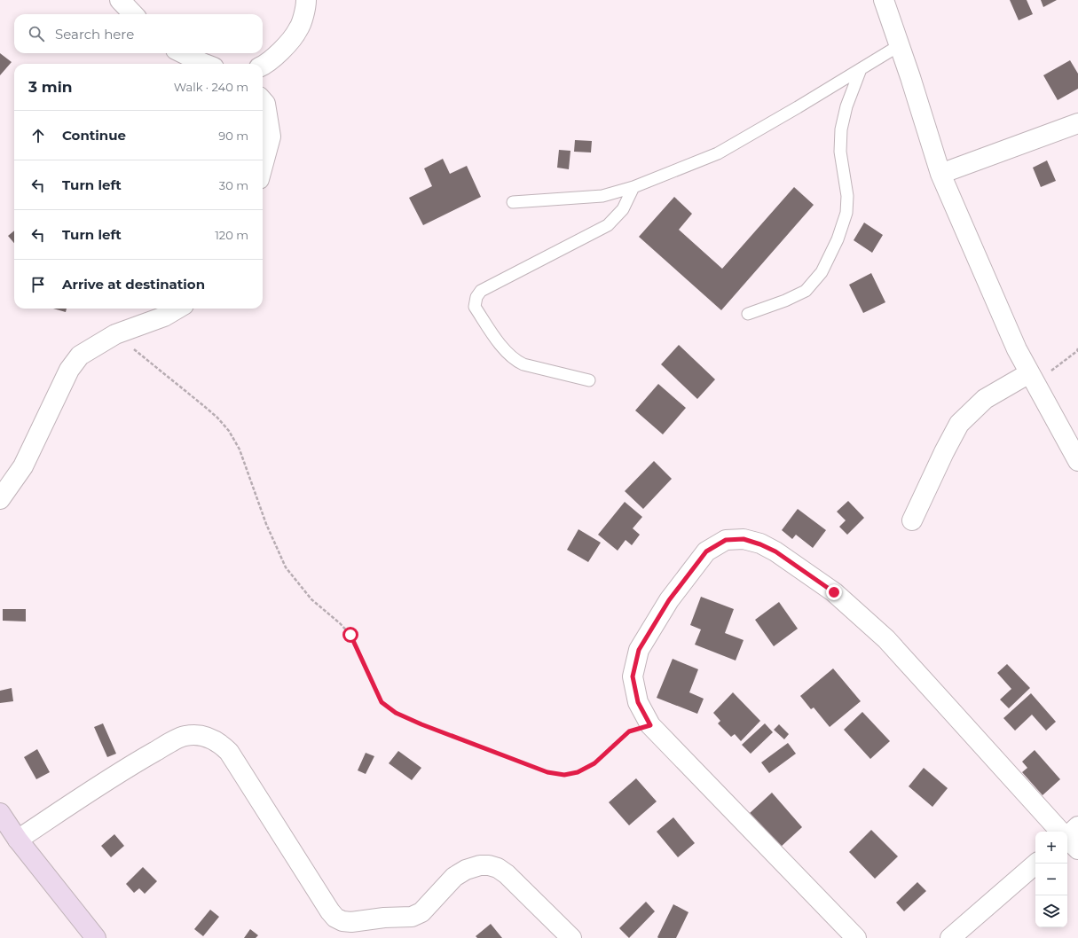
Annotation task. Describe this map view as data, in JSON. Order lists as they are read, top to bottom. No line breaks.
{"page":{"search":"Search here","heading":["3 min","Walk · 240 m"],"list":[["Continue","90 m"],["Turn left","30 m"],["Turn left","120 m"],"Arrive at destination"],"map_buttons":["+","−"]}}
